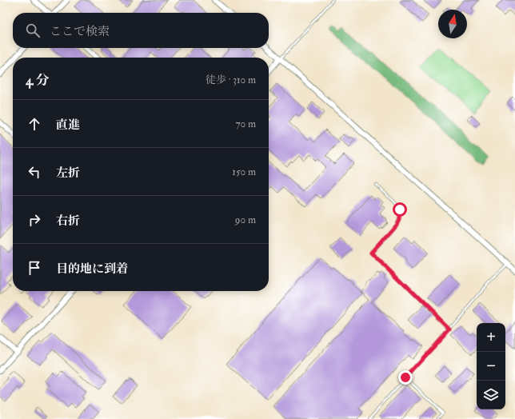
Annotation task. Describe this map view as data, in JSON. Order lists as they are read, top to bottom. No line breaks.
{"north":"top","page":{"search":"ここで検索","heading":["4 分","徒歩 · 310 m"],"list":[["直進","70 m"],["左折","150 m"],["右折","90 m"],"目的地に到着"],"map_buttons":["+","−"]}}
